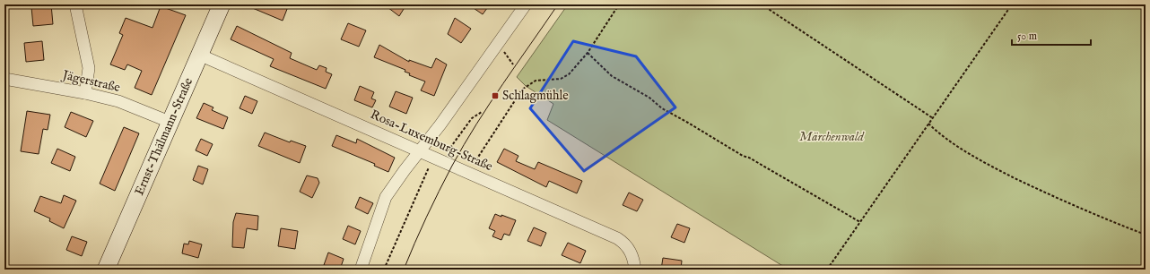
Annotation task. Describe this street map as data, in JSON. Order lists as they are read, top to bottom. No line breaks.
{"streets":{"main road":["Ernst-Thälmann-Straße"],"street":["Jägerstraße","Rosa-Luxemburg-Straße"]},"crossings":[["Jägerstraße","Ernst-Thälmann-Straße"],["Ernst-Thälmann-Straße","Rosa-Luxemburg-Straße"]],"parks":["Märchenwald"],"places":{"transit":["Schlagmühle"]},"scale_bar":"50 m"}
